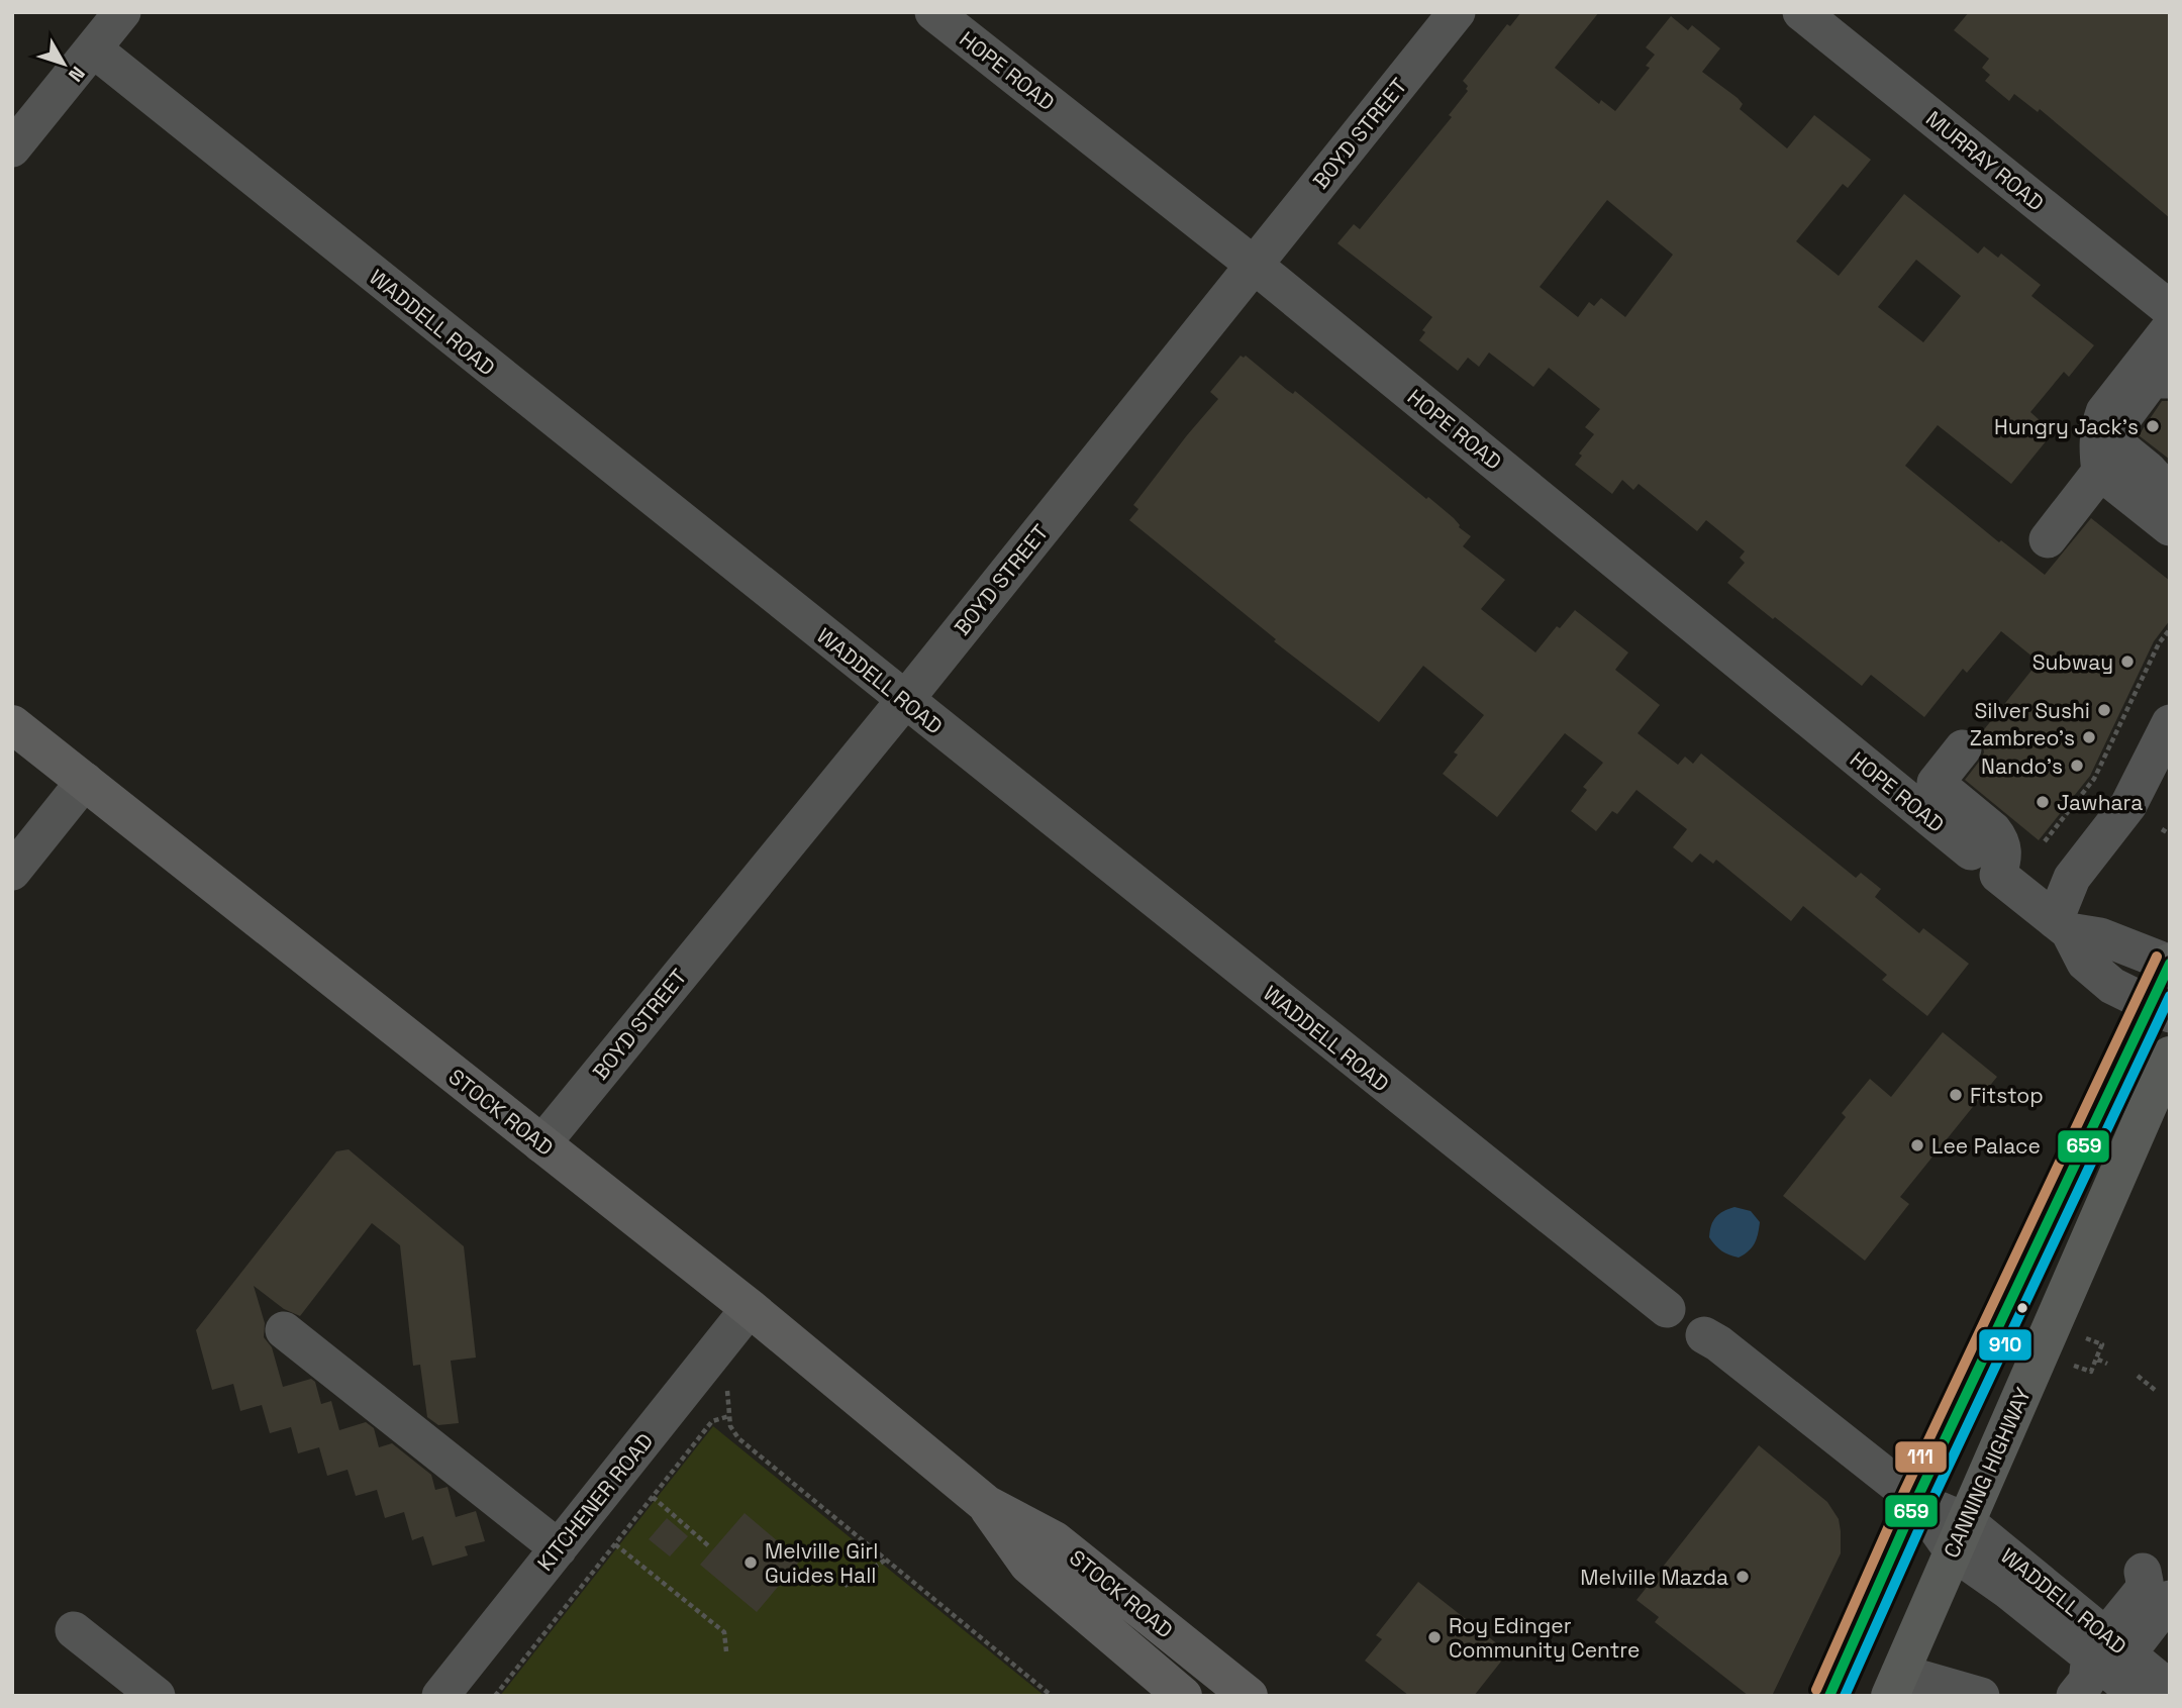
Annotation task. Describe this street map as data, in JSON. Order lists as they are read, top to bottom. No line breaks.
{"streets":{"highway":["CANNING HIGHWAY"],"main road":["STOCK ROAD"],"street":["HOPE ROAD","BOYD STREET","MURRAY ROAD","WADDELL ROAD","KITCHENER ROAD"]},"crossings":[["HOPE ROAD","BOYD STREET"],["BOYD STREET","WADDELL ROAD"],["BOYD STREET","STOCK ROAD"],["WADDELL ROAD","CANNING HIGHWAY"],["STOCK ROAD","KITCHENER ROAD"]],"places":["Hungry Jack's","Subway","Silver Sushi","Zambreo's","Nando's","Jawhara","Fitstop","Lee Palace","Melville Girl Guides Hall","Melville Mazda","Roy Edinger Community Centre"],"lines":["transit line 111","transit line 659","transit line 910"],"north":"bottom right"}
